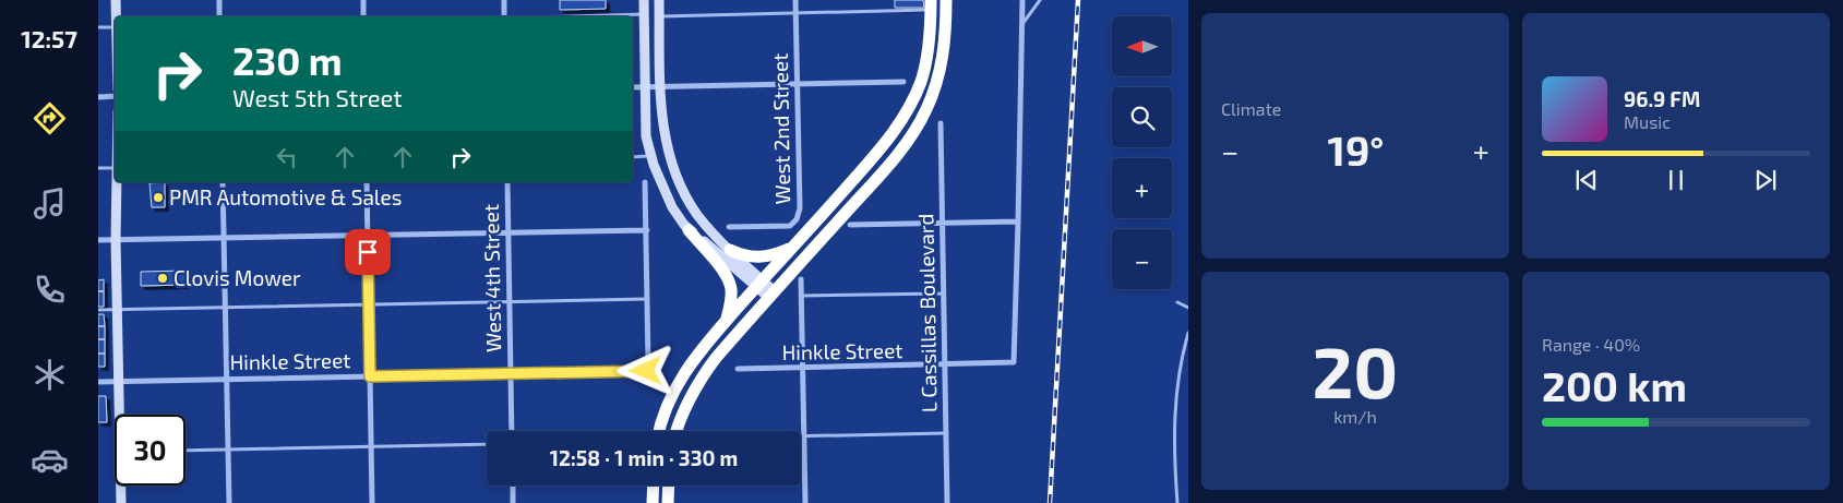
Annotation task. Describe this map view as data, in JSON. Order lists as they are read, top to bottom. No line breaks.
{"streets":{"street":["West 2nd Street","West 4th Street","L Cassillas Boulevard","Hinkle Street"]},"crossings":[["West 4th Street","Hinkle Street"],["L Cassillas Boulevard","Hinkle Street"]],"places":["PMR Automotive & Sales","Clovis Mower"],"north":"left","page":{"tabs":"12:57","tile":["Climate",["20","km/h"],["Range · 40%","200 km"]],"map_buttons":["+","−"],"turn":["230 m","West 5th Street"],"song":["96.9 FM","Music"],"heat":["−","19°","+"],"limit":"30","trip":"12:58 · 1 min · 330 m"}}
